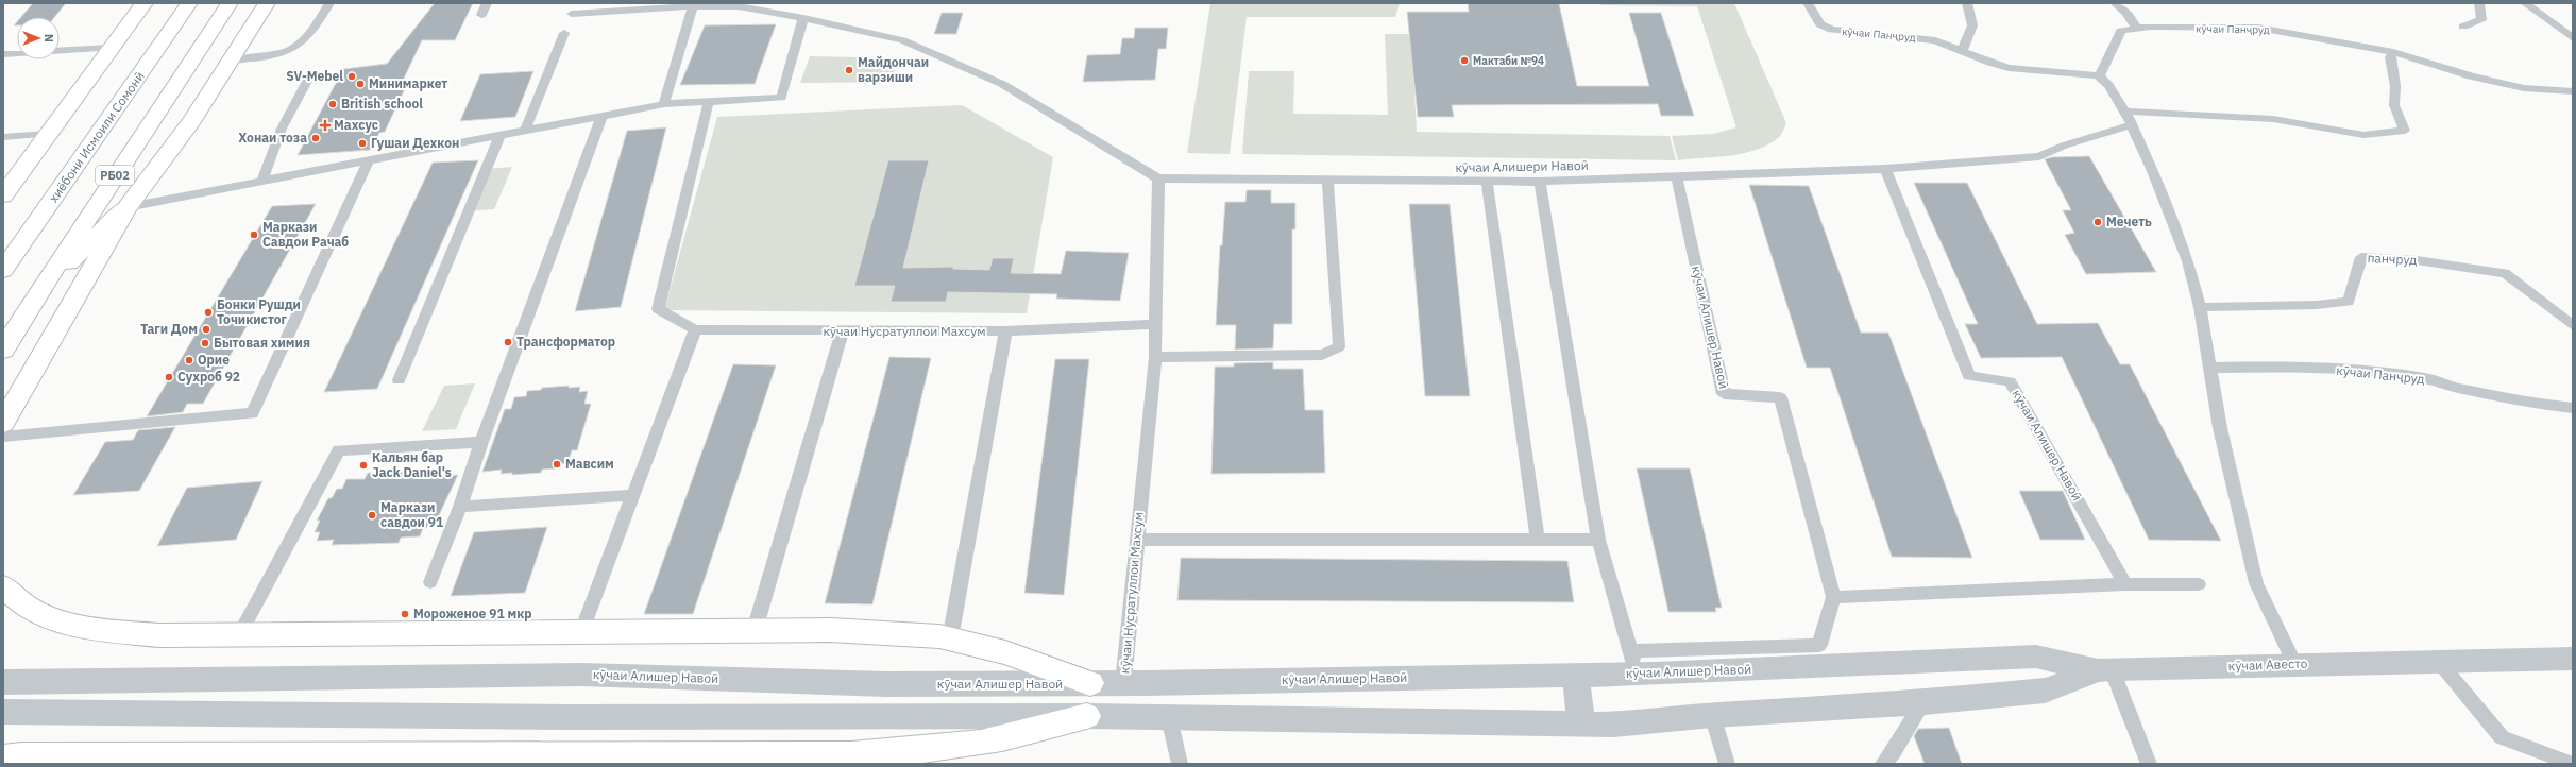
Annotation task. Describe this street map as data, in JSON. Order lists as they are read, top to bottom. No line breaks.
{"streets":{"main road":["хиёбони Исмоили Сомонӣ","РБ02"],"street":["кӯчаи Алишер Навоӣ","кӯчаи Авесто"],"lane":["кӯчаи Панҷруд","кӯчаи Алишери Навоӣ","панчруд","кӯчаи Нусратуллои Махсум"]},"crossings":[["кӯчаи Алишери Навоӣ","кӯчаи Алишер Навоӣ"],["кӯчаи Алишери Навоӣ","кӯчаи Нусратуллои Махсум"],["кӯчаи Алишер Навоӣ","кӯчаи Нусратуллои Махсум"],["кӯчаи Алишер Навоӣ","кӯчаи Авесто"]],"places":{"other":["Мактаби №94","Майдончаи варзиши","SV-Mebel","Минимаркет","British school","Хонаи тоза","Гушаи Дехкон","Мечеть","Маркази Савдои Рачаб","Бонки Рушди Точикистог","Таги Дом","Трансформатор","Бытовая химия","Орие","Сухроб 92","Мавсим","Кальян бар Jack Daniel's","Маркази савдои 91","Мороженое 91 мкр"],"health":["Махсус"]},"north":"right"}
